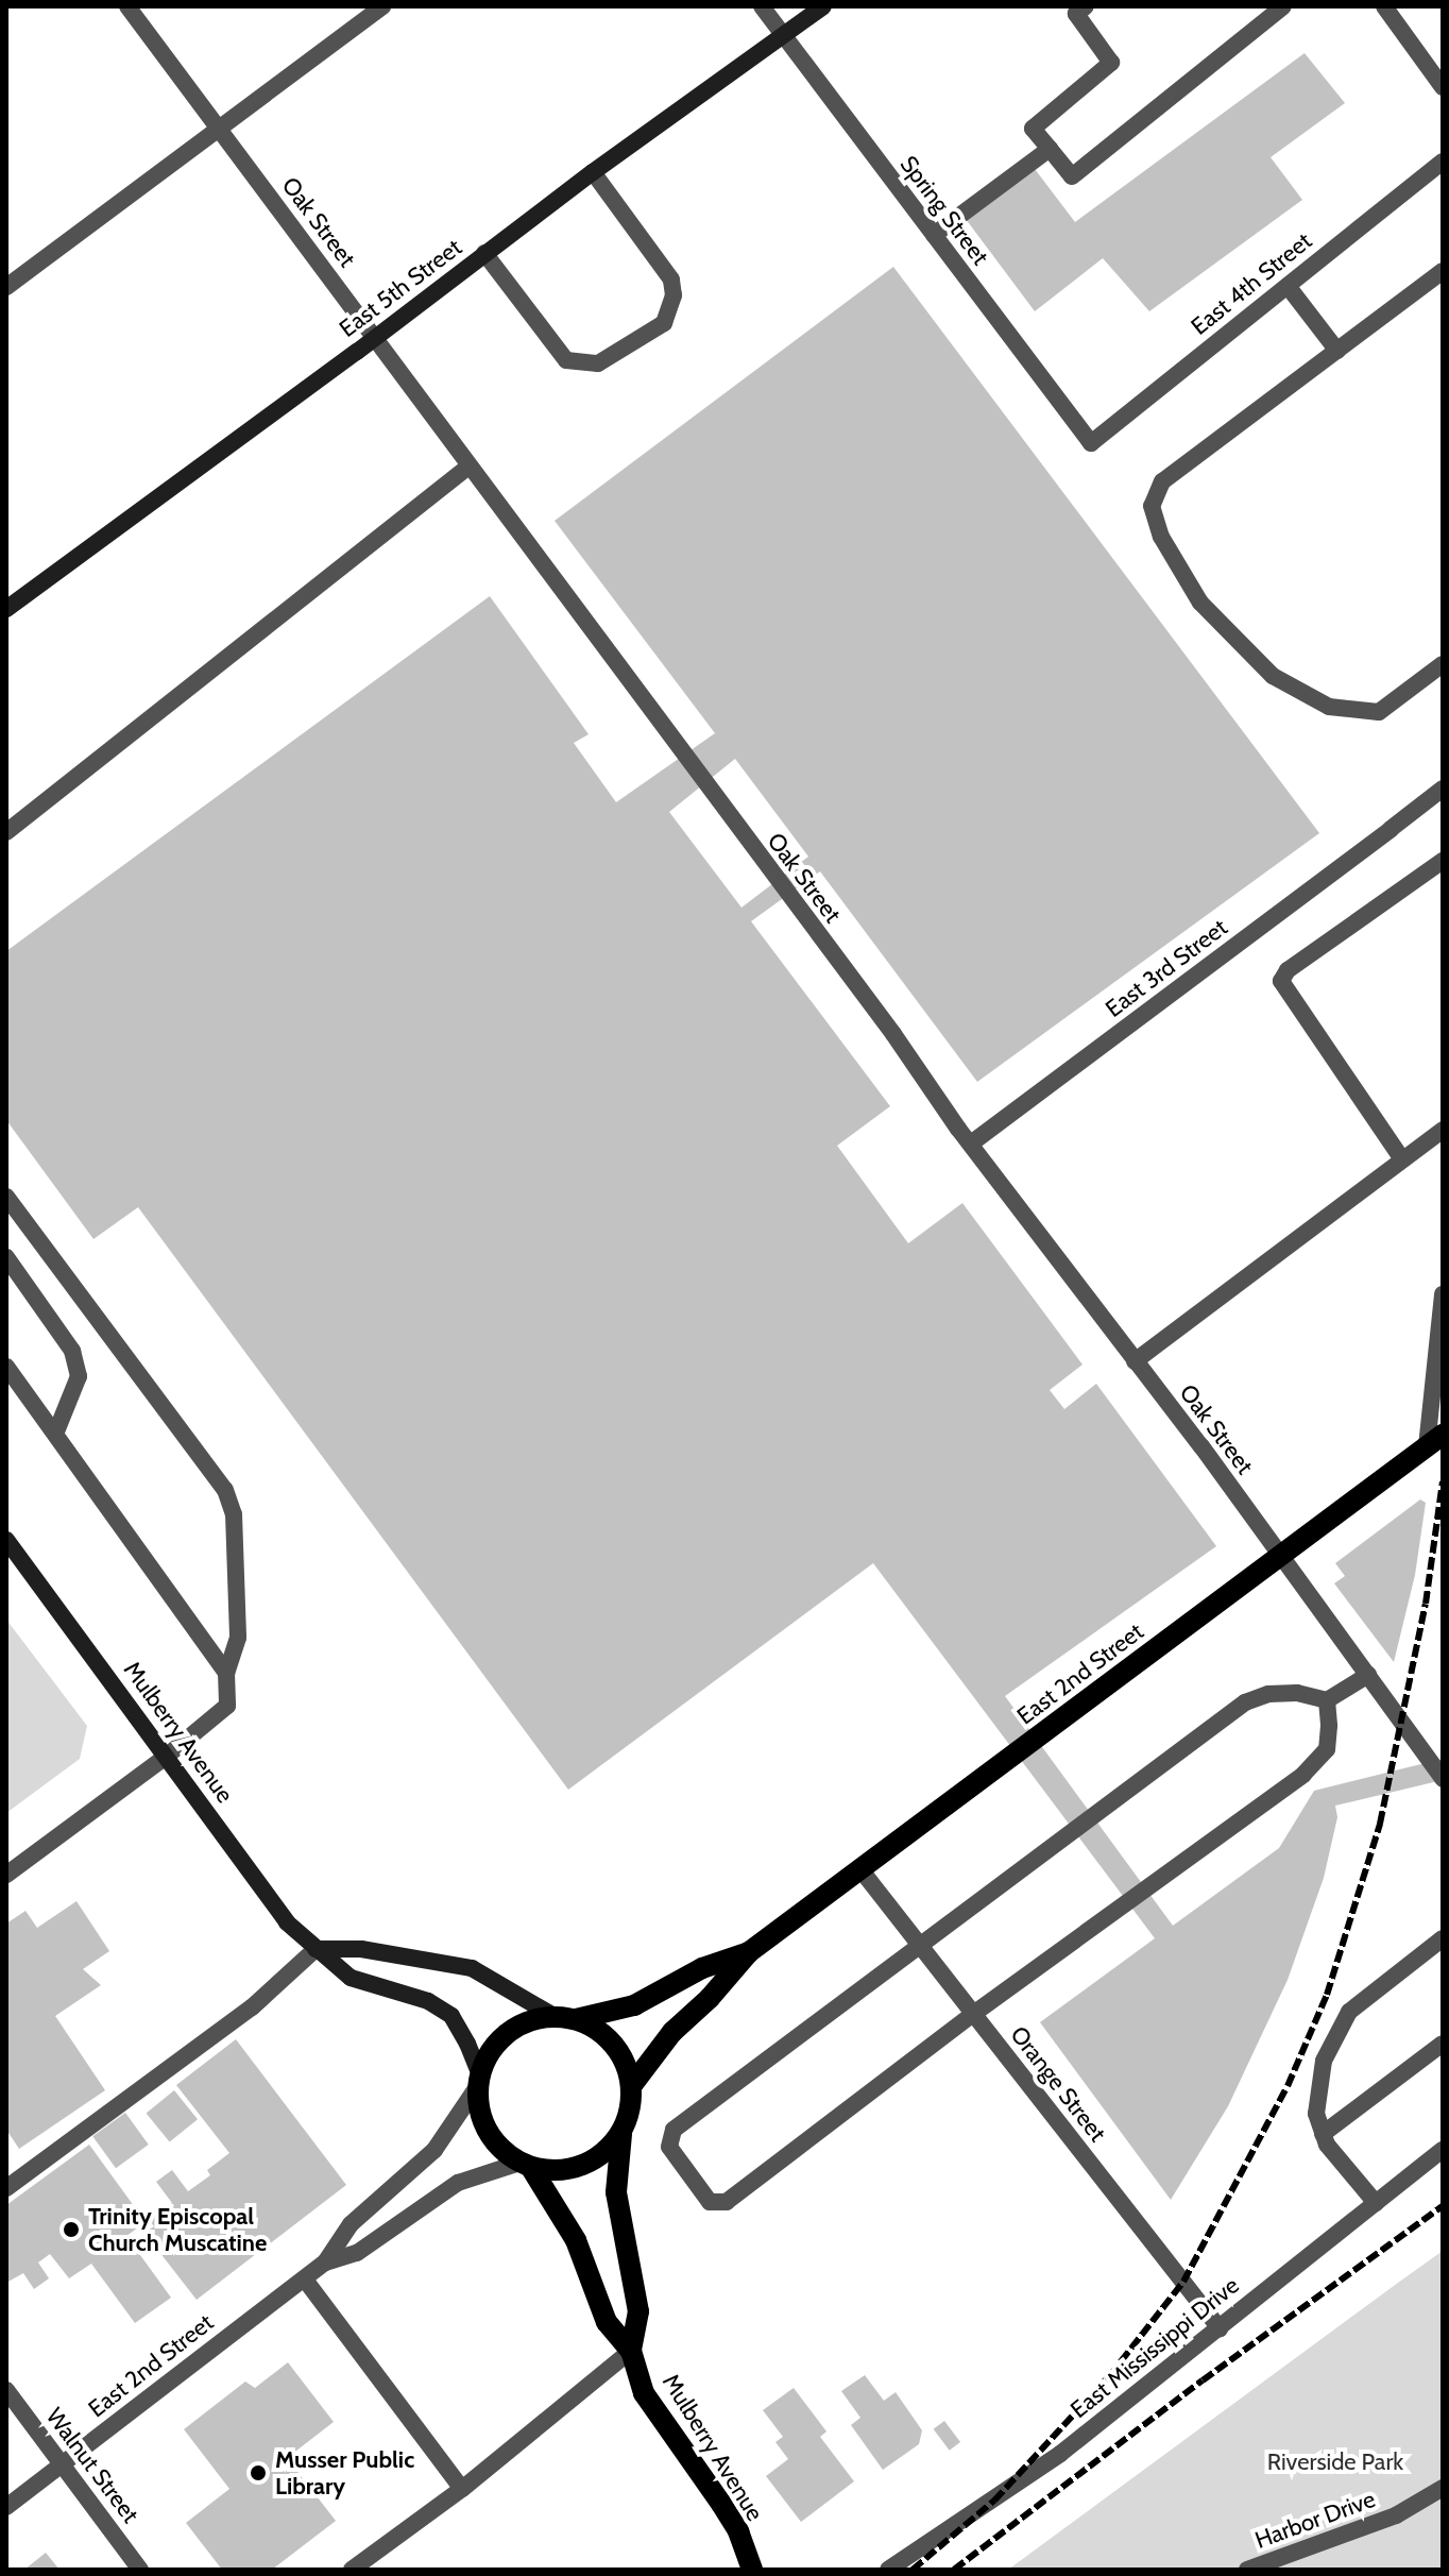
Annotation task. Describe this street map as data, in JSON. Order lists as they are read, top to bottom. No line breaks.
{"streets":{"main road":["East 2nd Street","Mulberry Avenue"],"street":["Spring Street","Oak Street","East 4th Street","East 5th Street","East 3rd Street","Orange Street","East Mississippi Drive","Walnut Street","Harbor Drive"]},"crossings":[["Spring Street","East 4th Street"],["Spring Street","East 5th Street"],["Oak Street","East 5th Street"],["Oak Street","East 3rd Street"],["Oak Street","East 2nd Street"],["East 2nd Street","Mulberry Avenue"],["East 2nd Street","Orange Street"],["East 2nd Street","Walnut Street"],["Orange Street","East Mississippi Drive"]],"parks":["Riverside Park"],"places":["Trinity Episcopal Church Muscatine","Musser Public Library"]}
